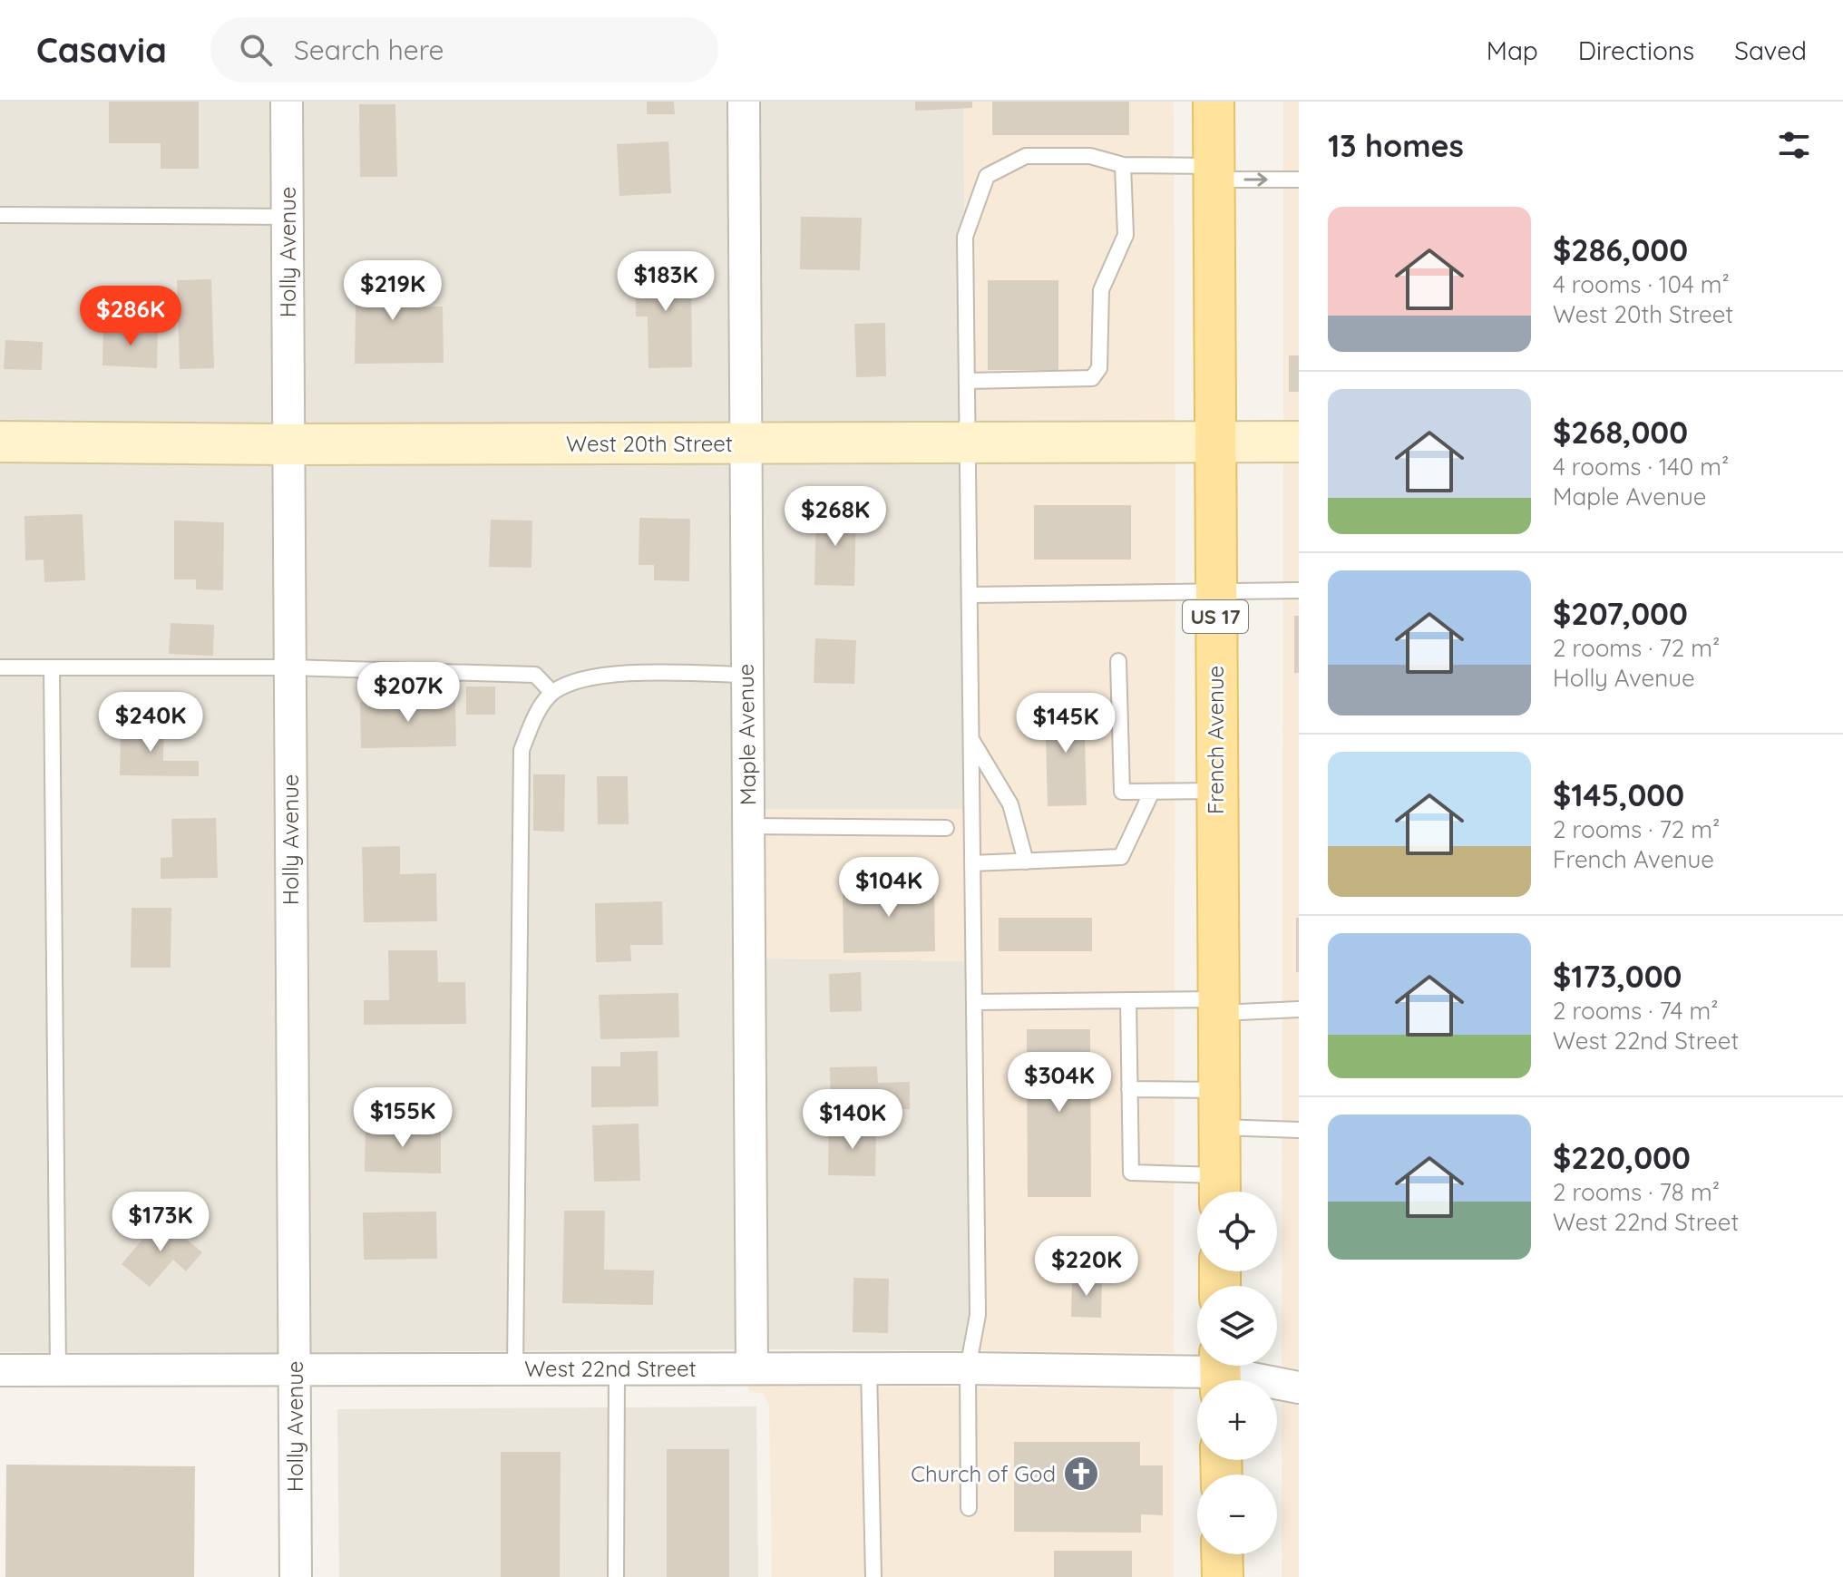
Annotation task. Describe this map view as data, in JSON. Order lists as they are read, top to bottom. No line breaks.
{"streets":{"main road":["US 17","French Avenue"],"street":["Holly Avenue","West 20th Street","Maple Avenue","West 22nd Street"]},"crossings":[["Holly Avenue","West 20th Street"],["Holly Avenue","West 22nd Street"],["West 20th Street","Maple Avenue"],["West 20th Street","French Avenue"],["Maple Avenue","West 22nd Street"]],"places":{"church":["Church of God"]},"page":{"header":"Casavia","search":"Search here","nav":["Map","Directions","Saved"],"heading":"13 homes","list":[{"name":"$286,000","note":"4 rooms · 104 m² · West 20th Street"},{"name":"$268,000","note":"4 rooms · 140 m² · Maple Avenue"},{"name":"$207,000","note":"2 rooms · 72 m² · Holly Avenue"},{"name":"$145,000","note":"2 rooms · 72 m² · French Avenue"},{"name":"$173,000","note":"2 rooms · 74 m² · West 22nd Street"},{"name":"$220,000","note":"2 rooms · 78 m² · West 22nd Street"}],"price":["$183K","$219K","$286K","$268K","$207K","$240K","$145K","$104K","$304K","$155K","$140K","$173K","$220K"],"map_buttons":["+","−"]}}
